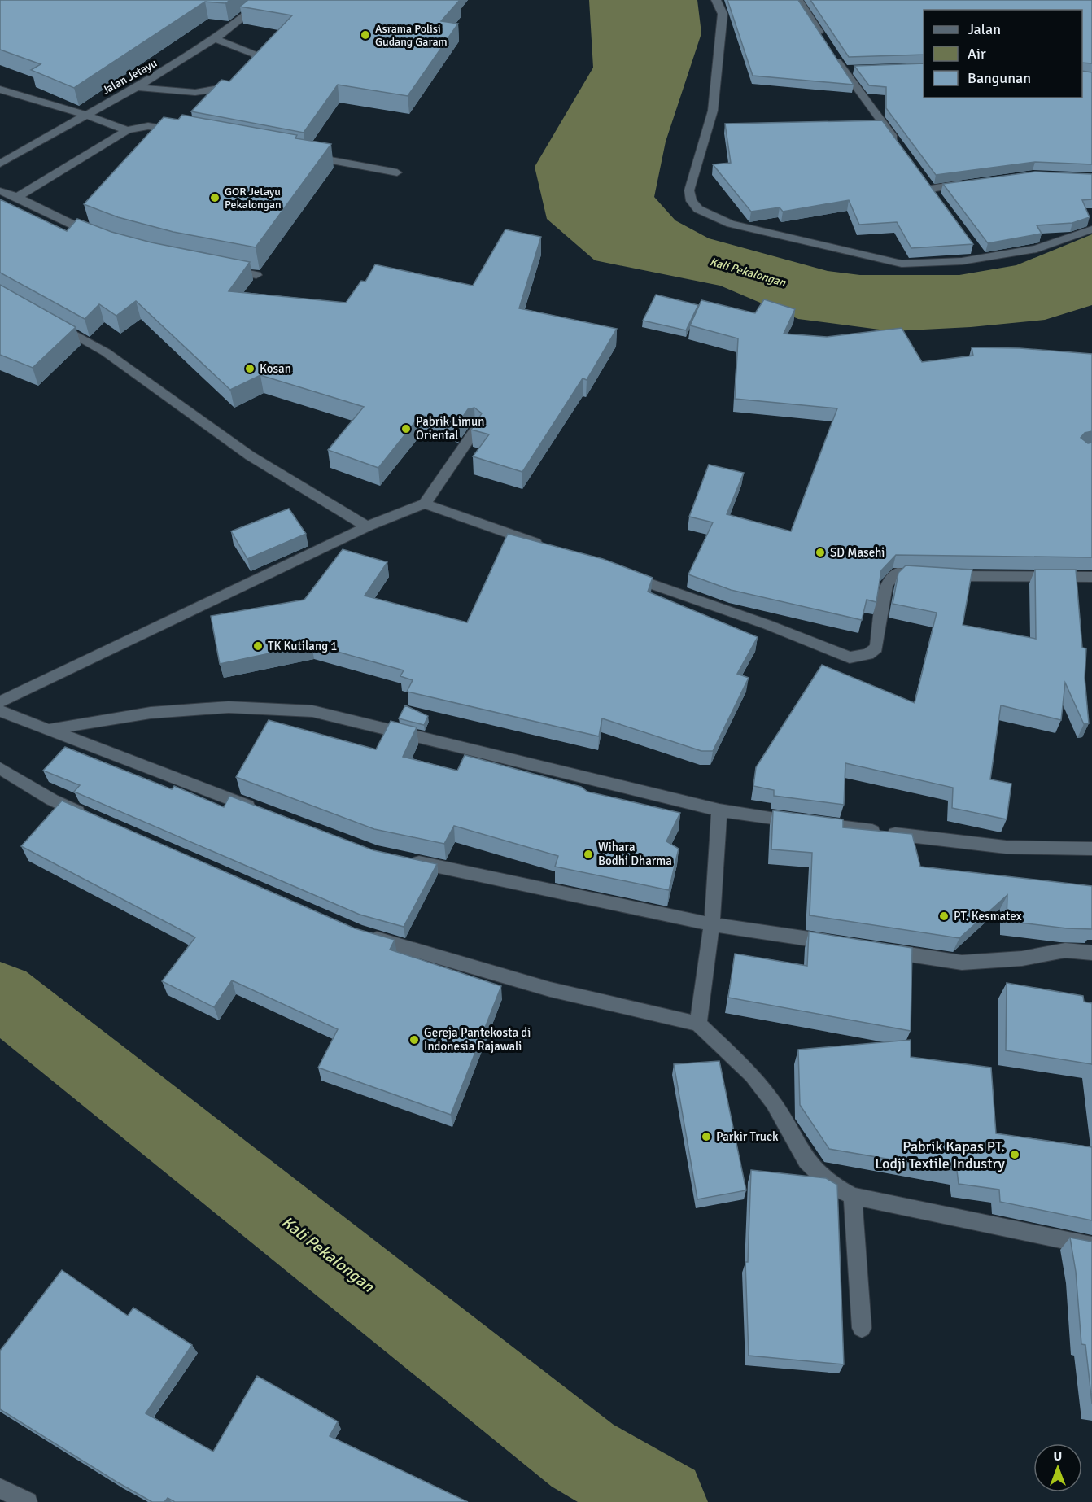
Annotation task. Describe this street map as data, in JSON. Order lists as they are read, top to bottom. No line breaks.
{"streets":{"street":["Jalan Jetayu"]},"water":["Kali Pekalongan"],"places":["Asrama Polisi Gudang Garam","GOR Jetayu Pekalongan","Kosan","Pabrik Limun Oriental","SD Masehi","TK Kutilang 1","Wihara Bodhi Dharma","PT. Kesmatex","Gereja Pantekosta di Indonesia Rajawali","Parkir Truck","Pabrik Kapas PT. Lodji Textile Industry"],"legend":["Jalan","Air","Bangunan"],"north":"top"}
